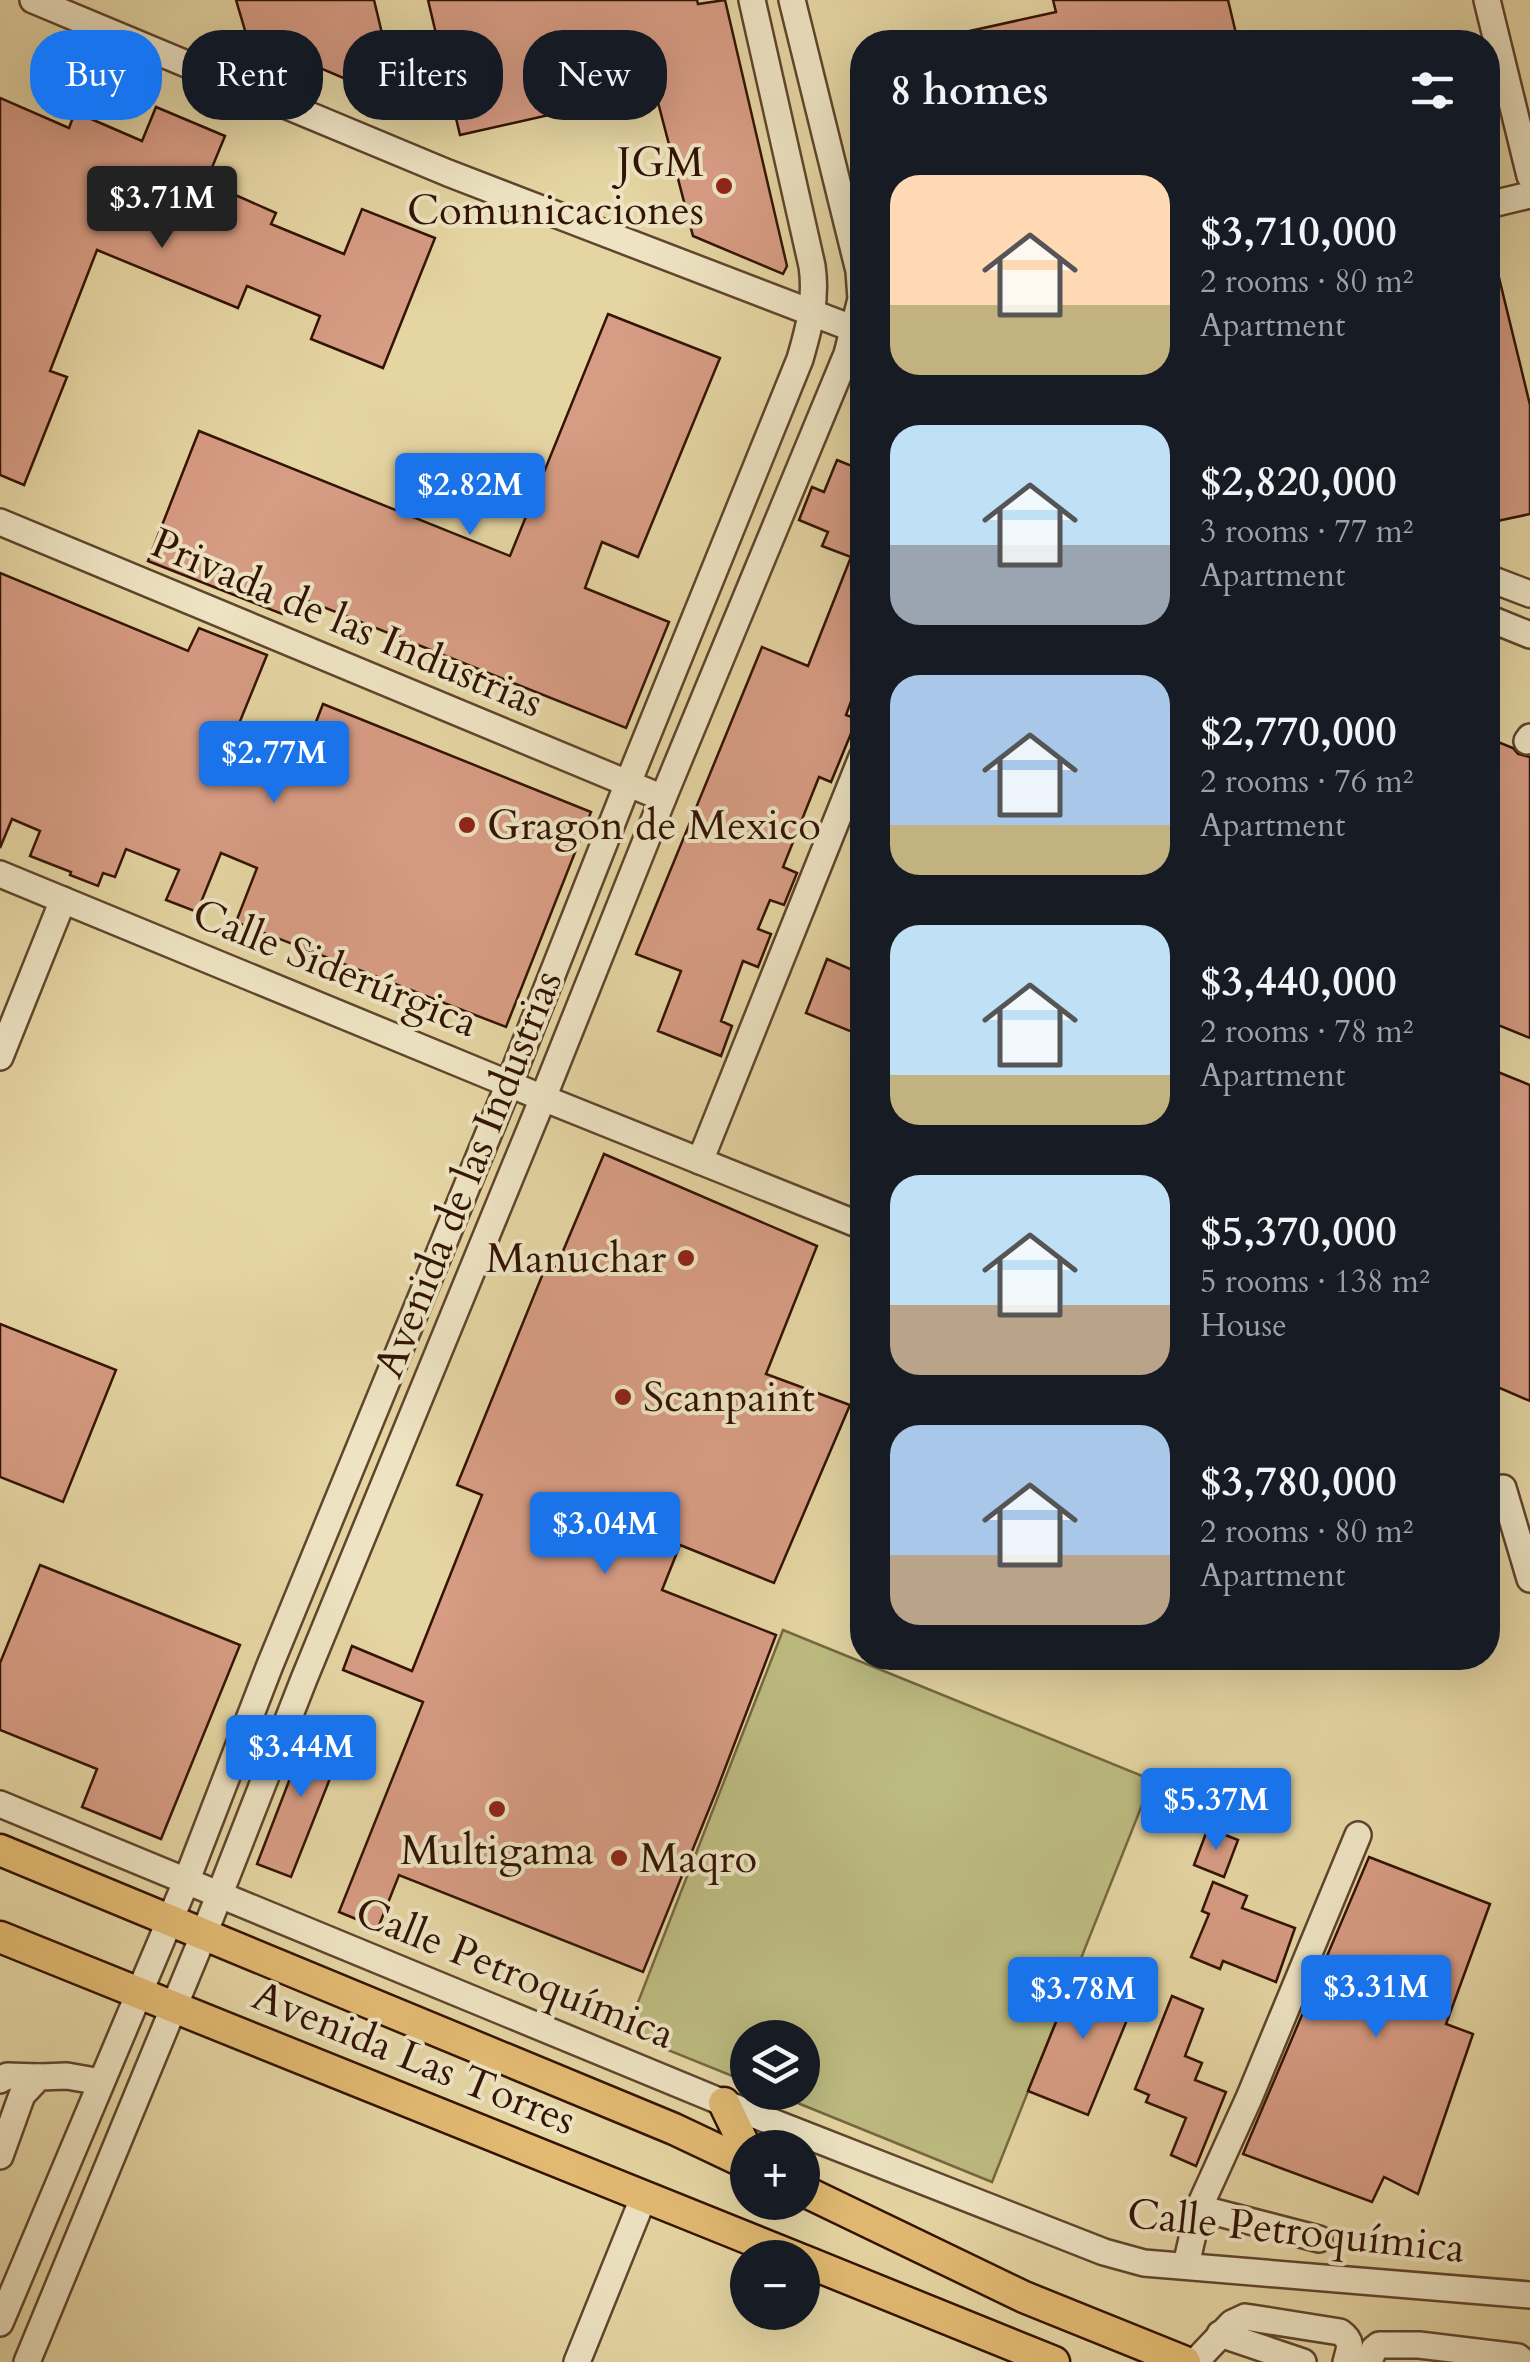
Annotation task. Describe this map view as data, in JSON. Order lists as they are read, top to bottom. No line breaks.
{"streets":{"main road":["Avenida Las Torres"],"street":["Privada de las Industrias","Calle Siderúrgica","Avenida de las Industrias","Calle Petroquímica"]},"crossings":[["Privada de las Industrias","Avenida de las Industrias"],["Calle Siderúrgica","Avenida de las Industrias"],["Avenida de las Industrias","Calle Petroquímica"],["Avenida de las Industrias","Avenida Las Torres"]],"places":["JGM Comunicaciones","Gragon de Mexico","Manuchar","Scanpaint","Multigama","Maqro"],"page":{"chip":["Buy","Rent","Filters","New"],"heading":"8 homes","list":[{"name":"$3,710,000","note":"2 rooms · 80 m² · Apartment"},{"name":"$2,820,000","note":"3 rooms · 77 m² · Apartment"},{"name":"$2,770,000","note":"2 rooms · 76 m² · Apartment"},{"name":"$3,440,000","note":"2 rooms · 78 m² · Apartment"},{"name":"$5,370,000","note":"5 rooms · 138 m² · House"},{"name":"$3,780,000","note":"2 rooms · 80 m² · Apartment"}],"price":["$3.71M","$2.82M","$2.77M","$3.04M","$3.44M","$5.37M","$3.31M","$3.78M"],"map_buttons":["+","−"]}}
